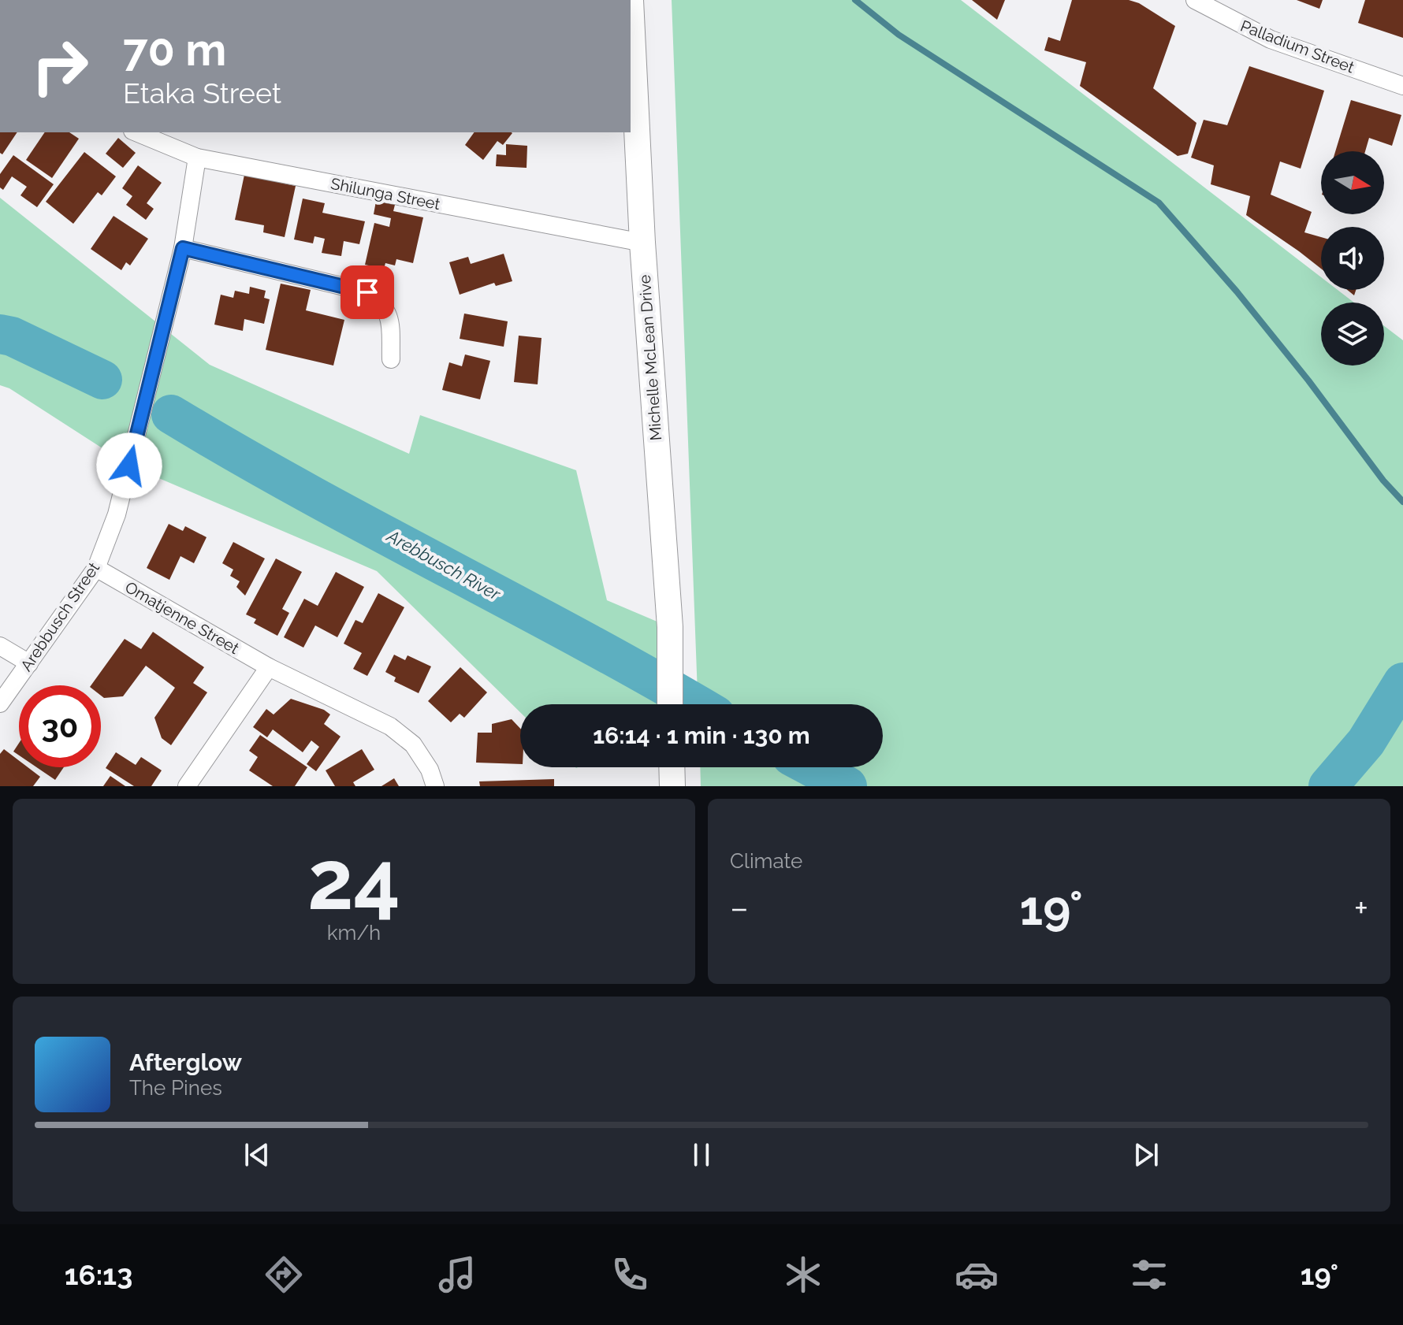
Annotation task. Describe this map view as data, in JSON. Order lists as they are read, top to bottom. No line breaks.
{"streets":{"street":["Palladium Street","Shilunga Street","Michelle McLean Drive","Arebbusch Street","Omatjenne Street"]},"crossings":[["Shilunga Street","Michelle McLean Drive"],["Shilunga Street","Arebbusch Street"],["Arebbusch Street","Omatjenne Street"]],"water":["Arebbusch River"],"north":"right","page":{"turn":["70 m","Etaka Street"],"limit":"30","trip":"16:14 · 1 min · 130 m","tile":[["24","km/h"],"Climate"],"heat":["−","19°","+"],"song":["Afterglow","The Pines"],"tabs":["16:13","19°"]}}
